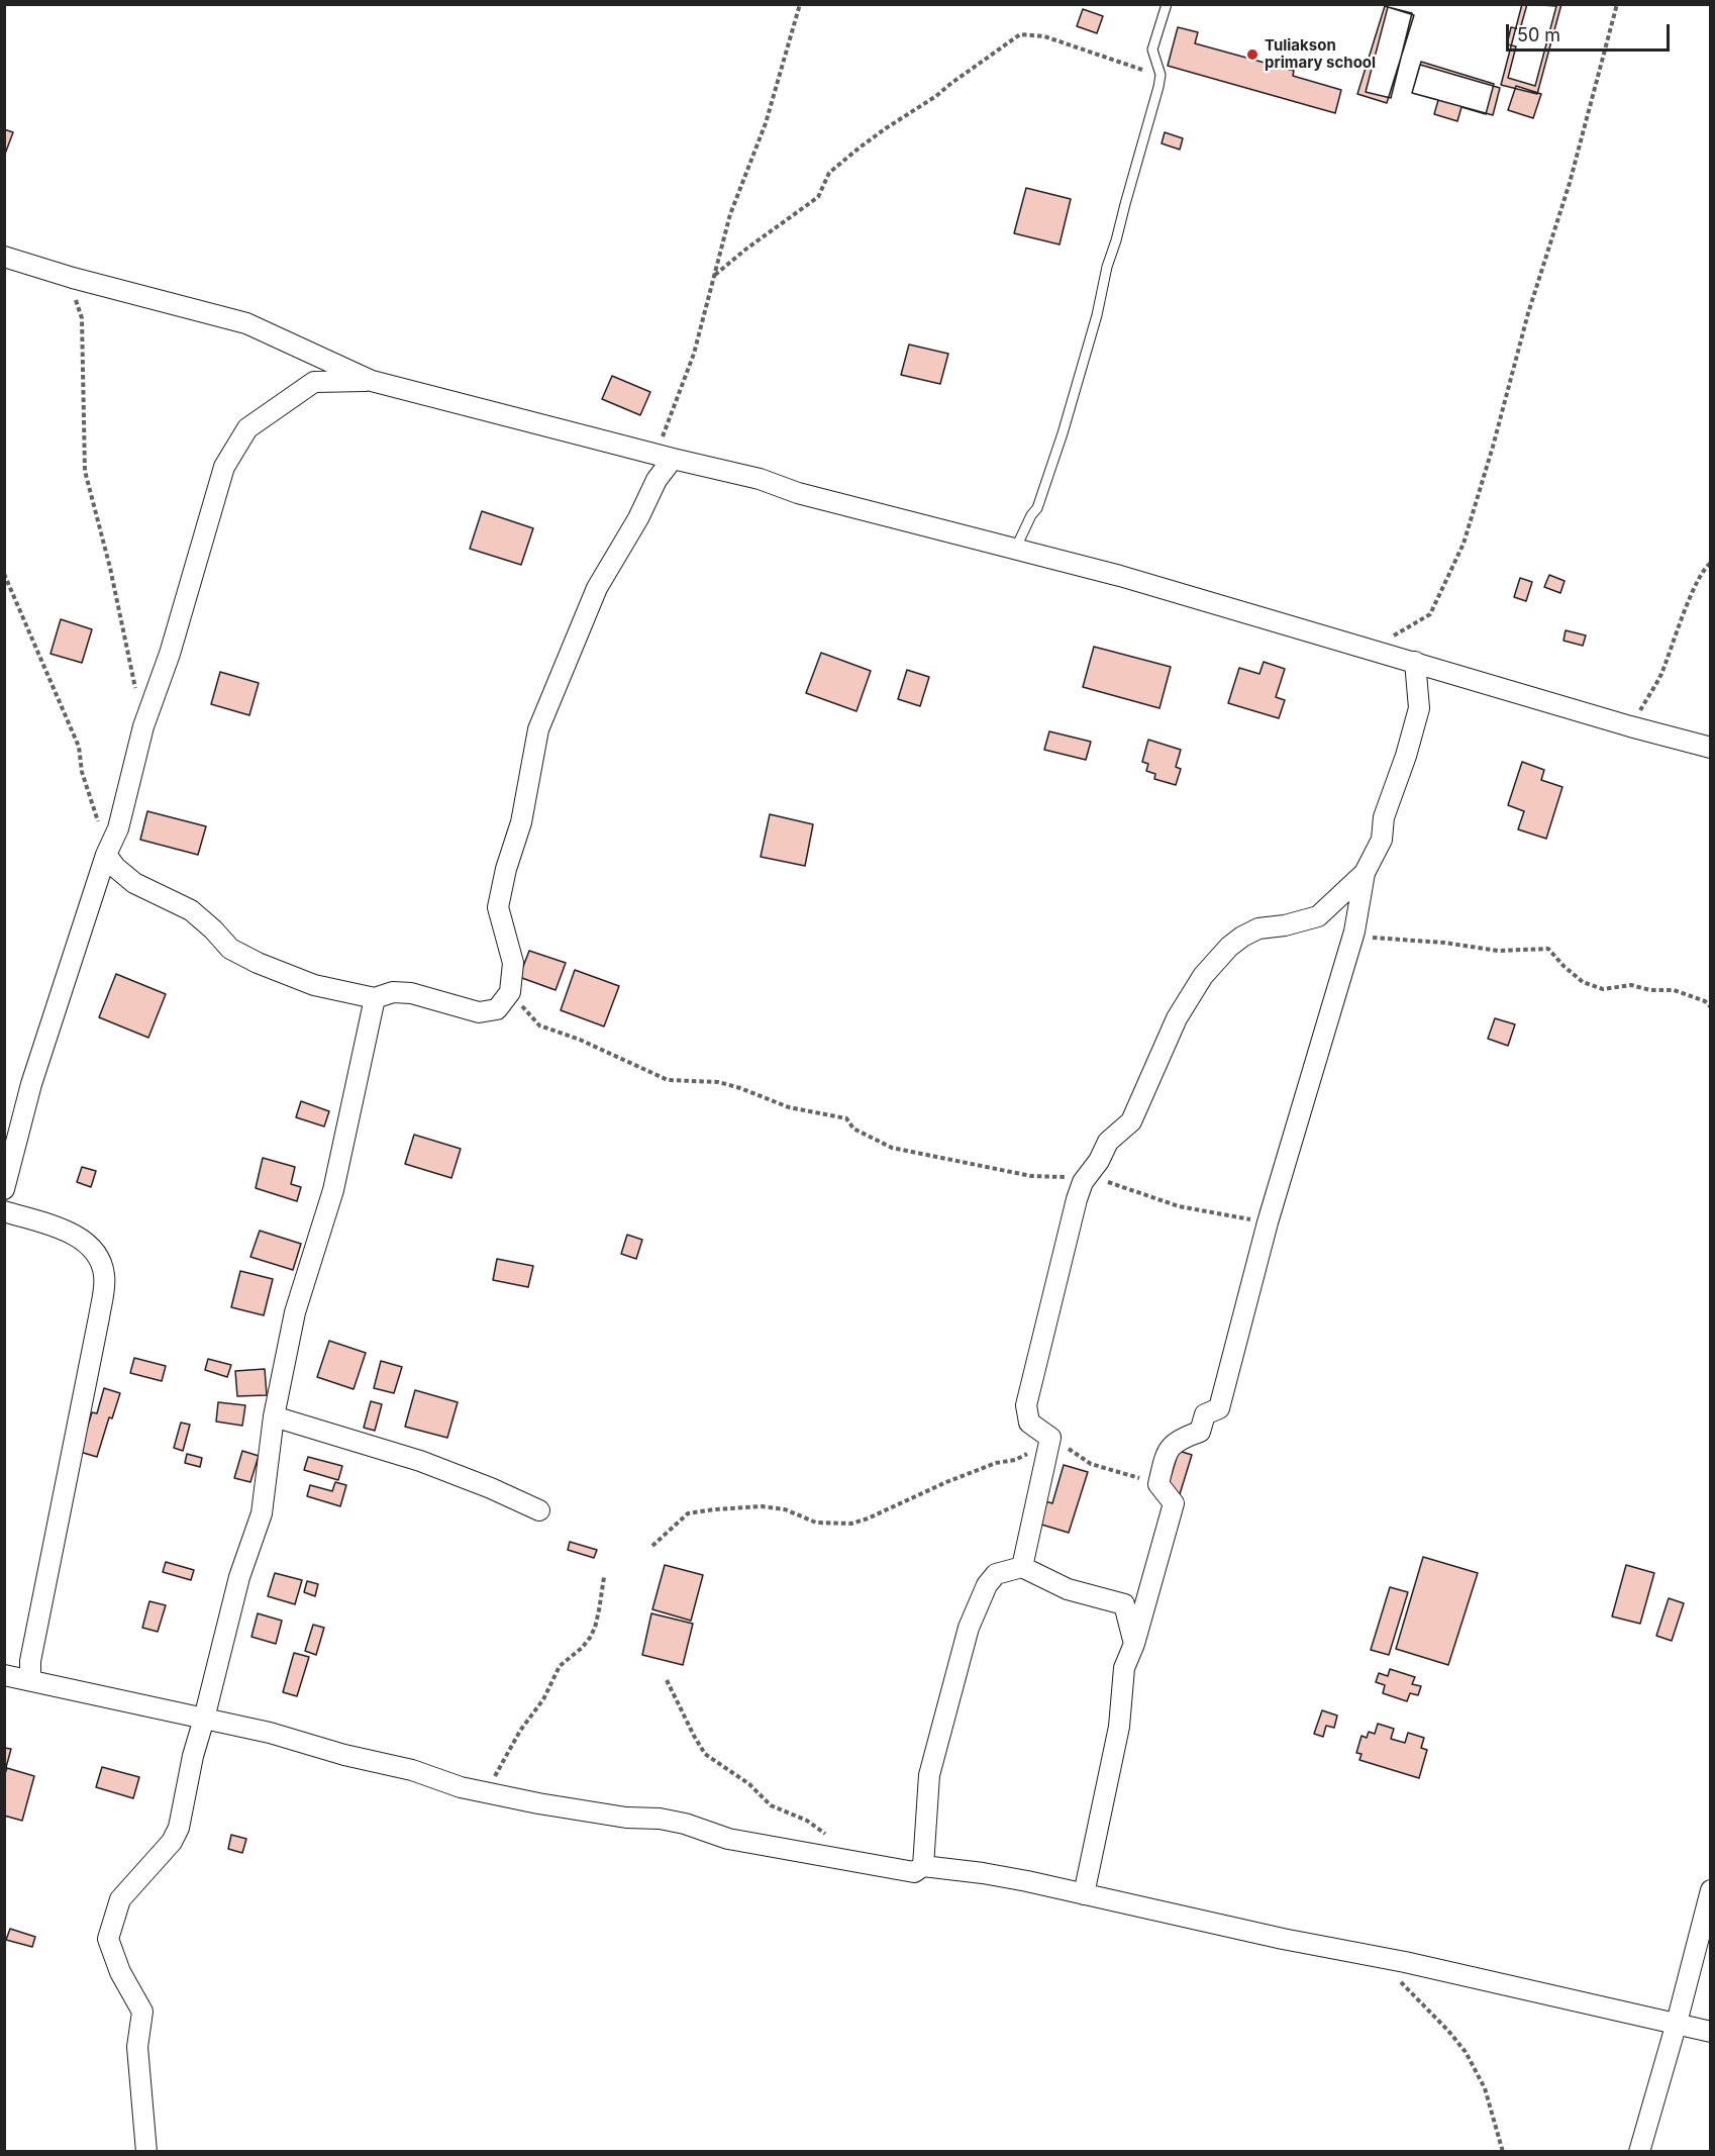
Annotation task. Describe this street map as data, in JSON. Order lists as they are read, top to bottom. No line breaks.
{"places":["Tuliakson primary school"],"scale_bar":"50 m"}
